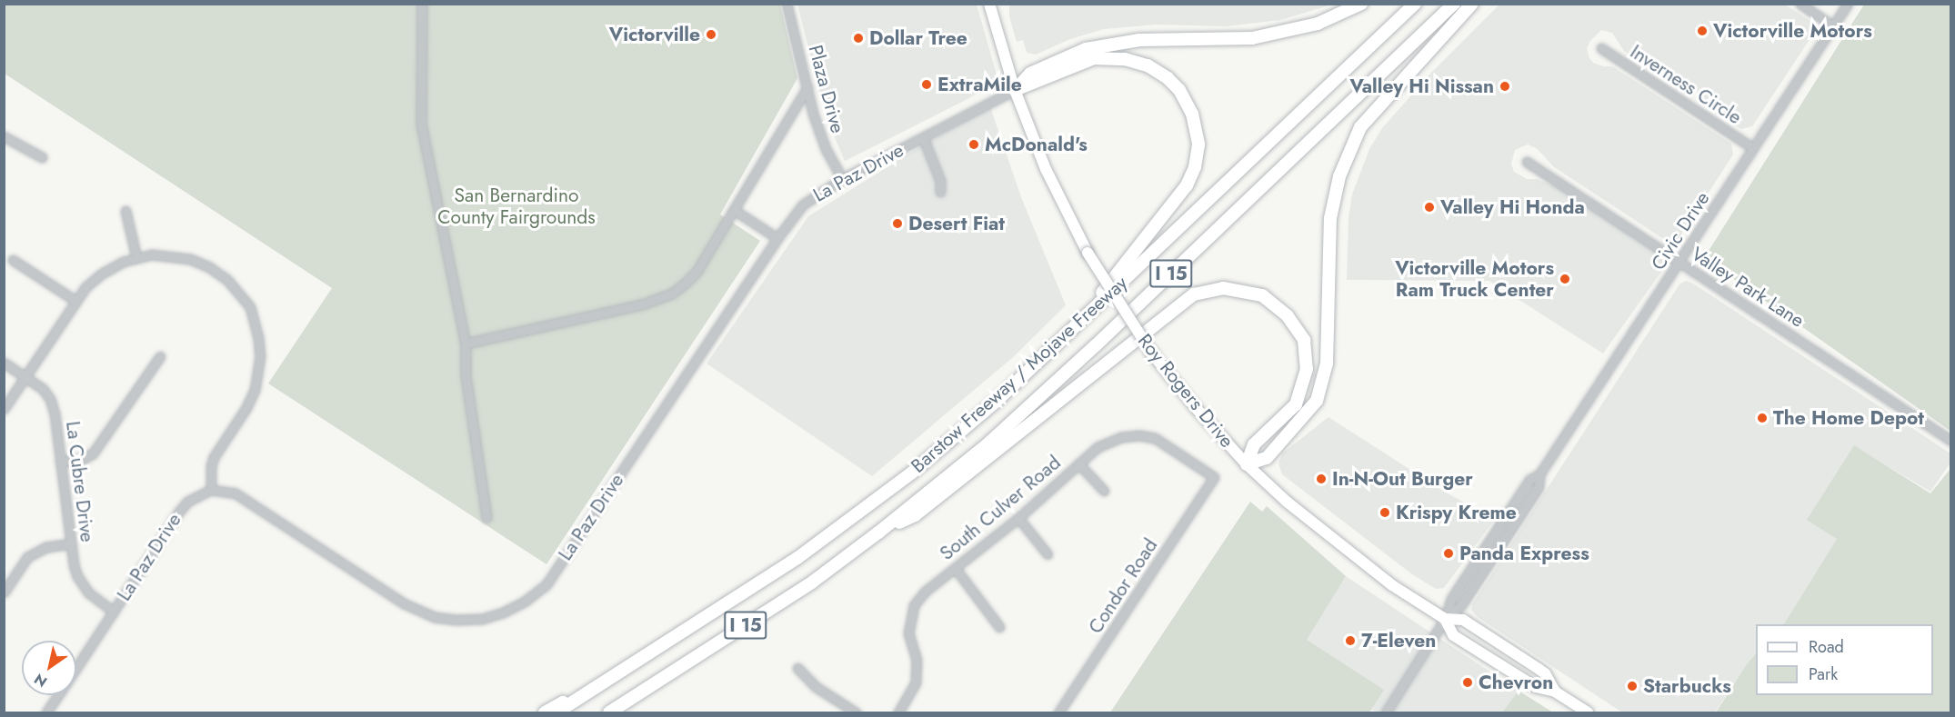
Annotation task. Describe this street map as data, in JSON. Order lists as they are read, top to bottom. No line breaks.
{"streets":{"highway":["I 15","Barstow Freeway / Mojave Freeway"],"main road":["Roy Rogers Drive"],"street":["Inverness Circle","Plaza Drive","La Paz Drive","Civic Drive","Valley Park Lane","La Cubre Drive","South Culver Road","Condor Road"]},"crossings":[["Inverness Circle","Civic Drive"],["Plaza Drive","La Paz Drive"],["La Paz Drive","Roy Rogers Drive"],["La Paz Drive","La Cubre Drive"],["Civic Drive","Valley Park Lane"],["Civic Drive","Roy Rogers Drive"],["South Culver Road","Condor Road"]],"parks":["San Bernardino County Fairgrounds"],"places":["Victorville Motors","Victorville","Dollar Tree","ExtraMile","Valley Hi Nissan","McDonald's","Valley Hi Honda","Desert Fiat","Victorville Motors Ram Truck Center","The Home Depot","In-N-Out Burger","Krispy Kreme","Panda Express","7-Eleven","Chevron","Starbucks"],"legend":["Road","Park"],"north":"bottom left"}
